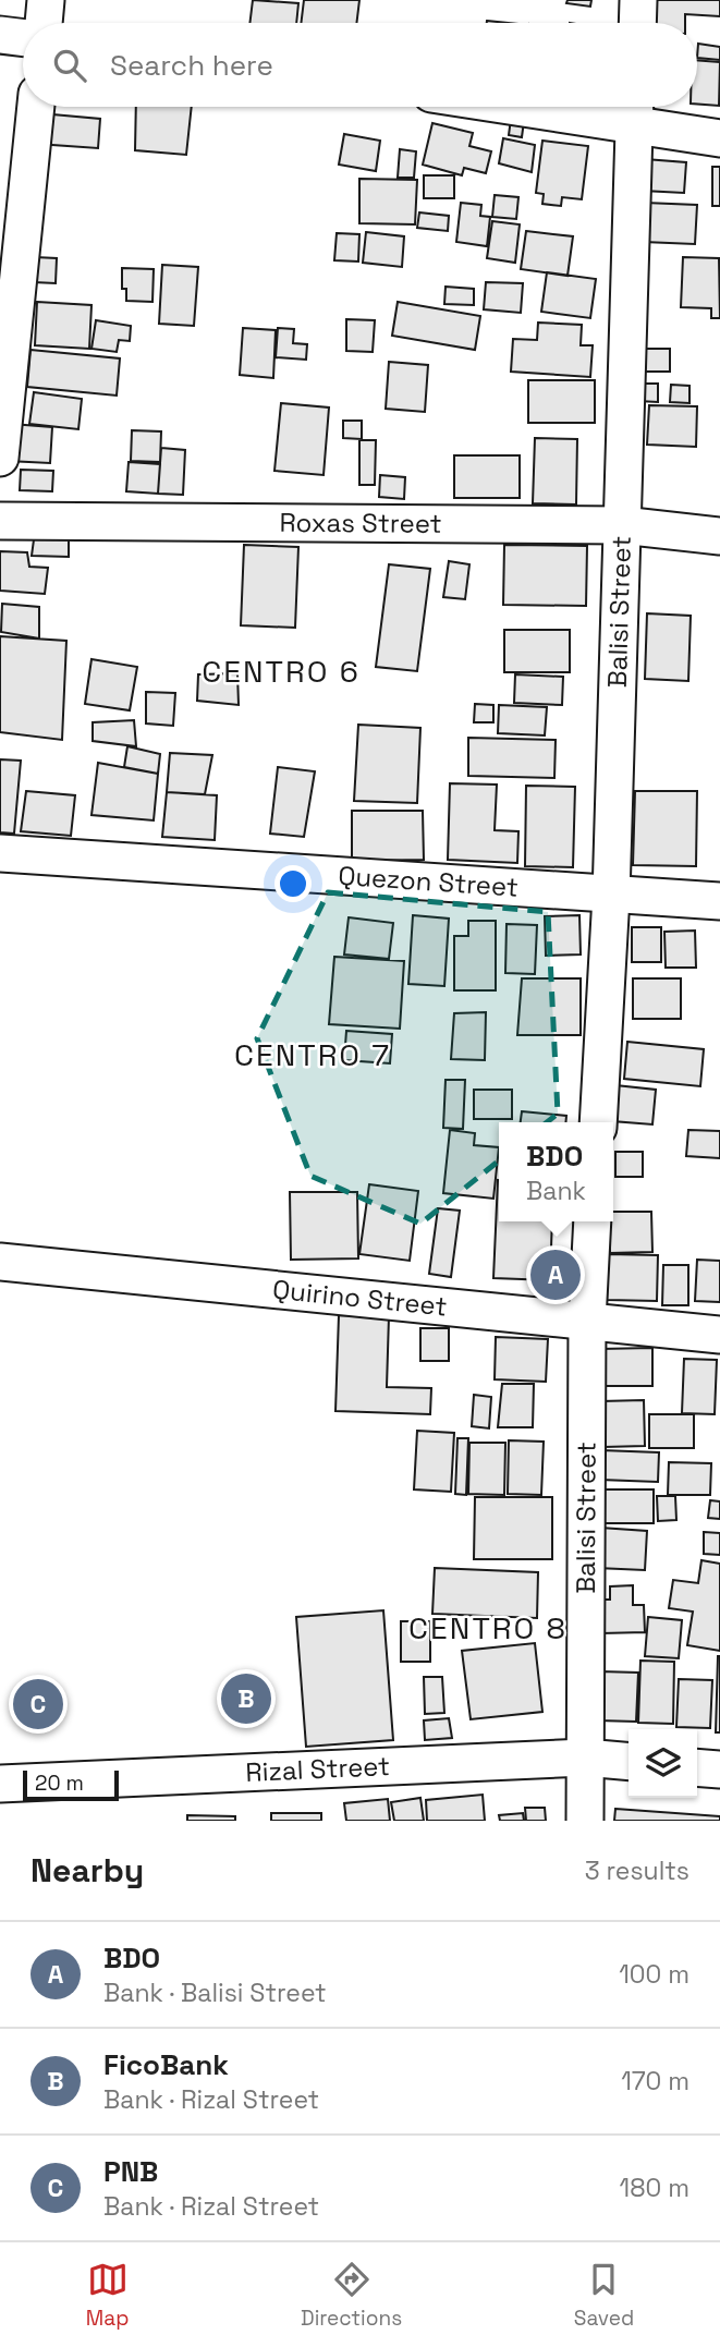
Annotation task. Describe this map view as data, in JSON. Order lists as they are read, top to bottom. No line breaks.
{"streets":{"street":["Roxas Street","Balisi Street","Quezon Street","Quirino Street","Rizal Street"]},"crossings":[["Roxas Street","Balisi Street"],["Balisi Street","Quezon Street"],["Balisi Street","Quirino Street"],["Balisi Street","Rizal Street"]],"districts":["CENTRO 6","CENTRO 7","CENTRO 8"],"scale_bar":"20 m","page":{"search":"Search here","popup":["BDO","Bank"],"pins":["A","B","C"],"scale":"20 m","heading":["Nearby","3 results"],"list":[{"mark":"A","name":"BDO","note":"Bank · Balisi Street","value":"100 m"},{"mark":"B","name":"FicoBank","note":"Bank · Rizal Street","value":"170 m"},{"mark":"C","name":"PNB","note":"Bank · Rizal Street","value":"180 m"}],"nav":["Map","Directions","Saved"]}}
